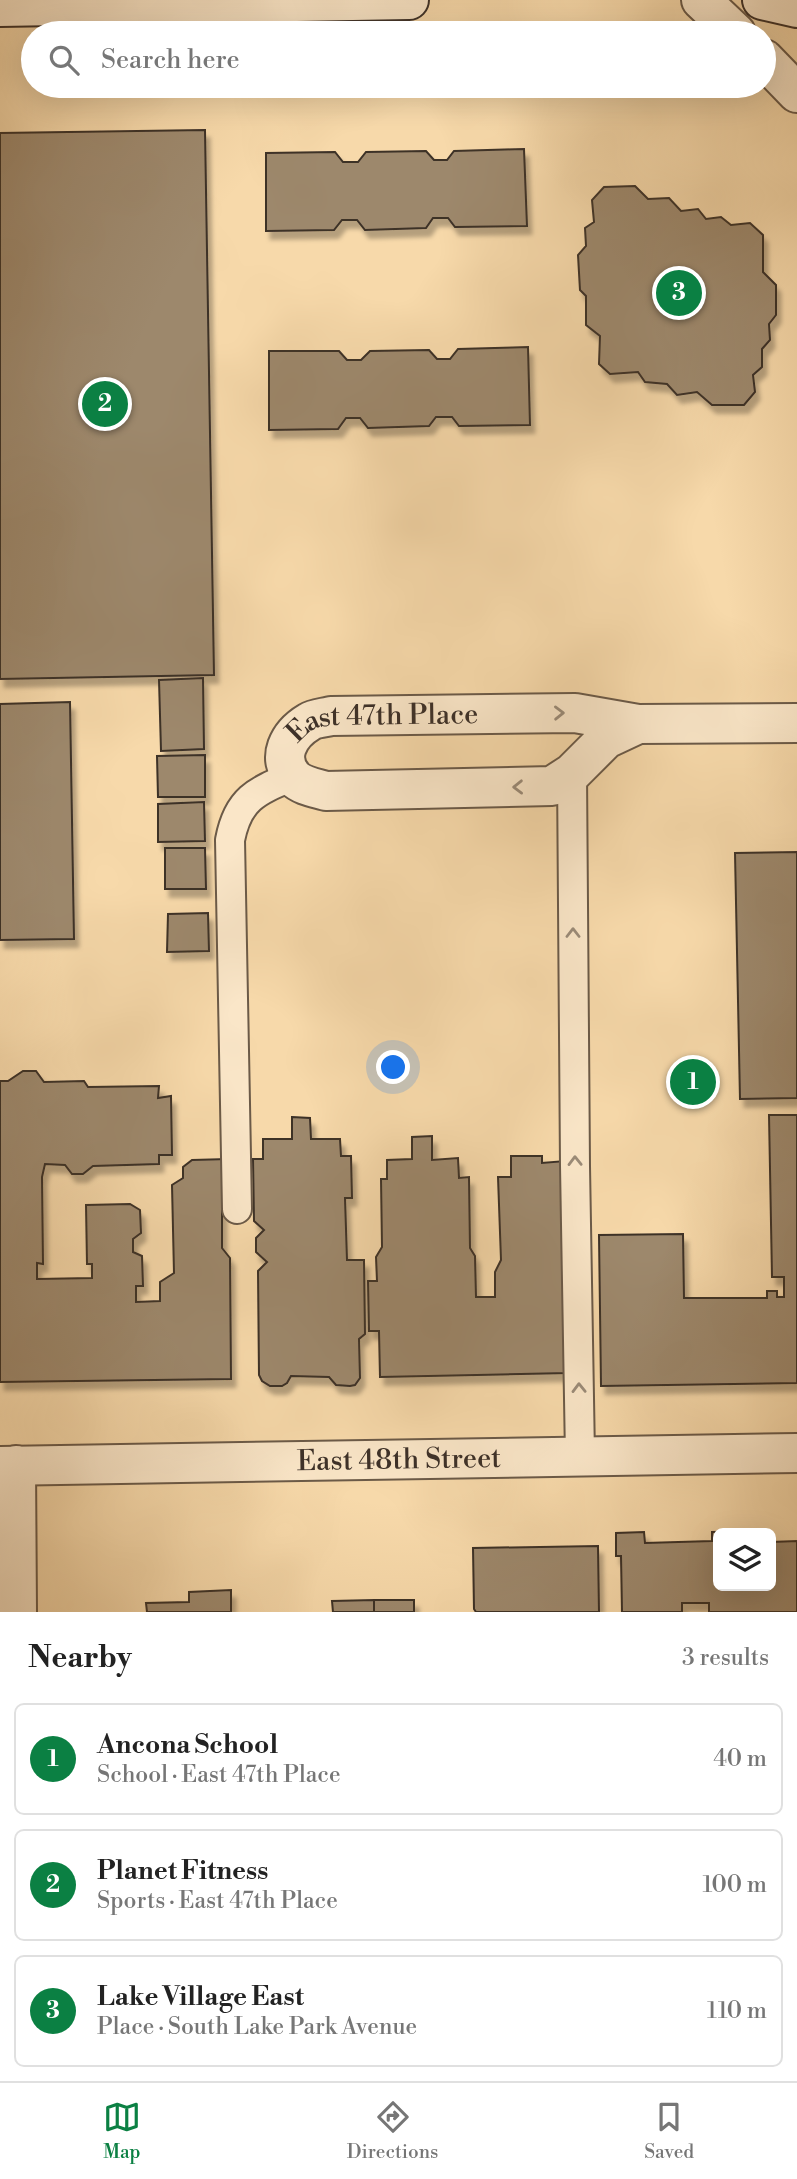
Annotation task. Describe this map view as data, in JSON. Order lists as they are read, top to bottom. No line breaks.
{"streets":{"street":["East 47th Place","East 48th Street"]},"page":{"search":"Search here","pins":["3","2","1"],"heading":["Nearby","3 results"],"list":[{"mark":"1","name":"Ancona School","note":"School · East 47th Place","value":"40 m"},{"mark":"2","name":"Planet Fitness","note":"Sports · East 47th Place","value":"100 m"},{"mark":"3","name":"Lake Village East","note":"Place · South Lake Park Avenue","value":"110 m"}],"nav":["Map","Directions","Saved"]}}
